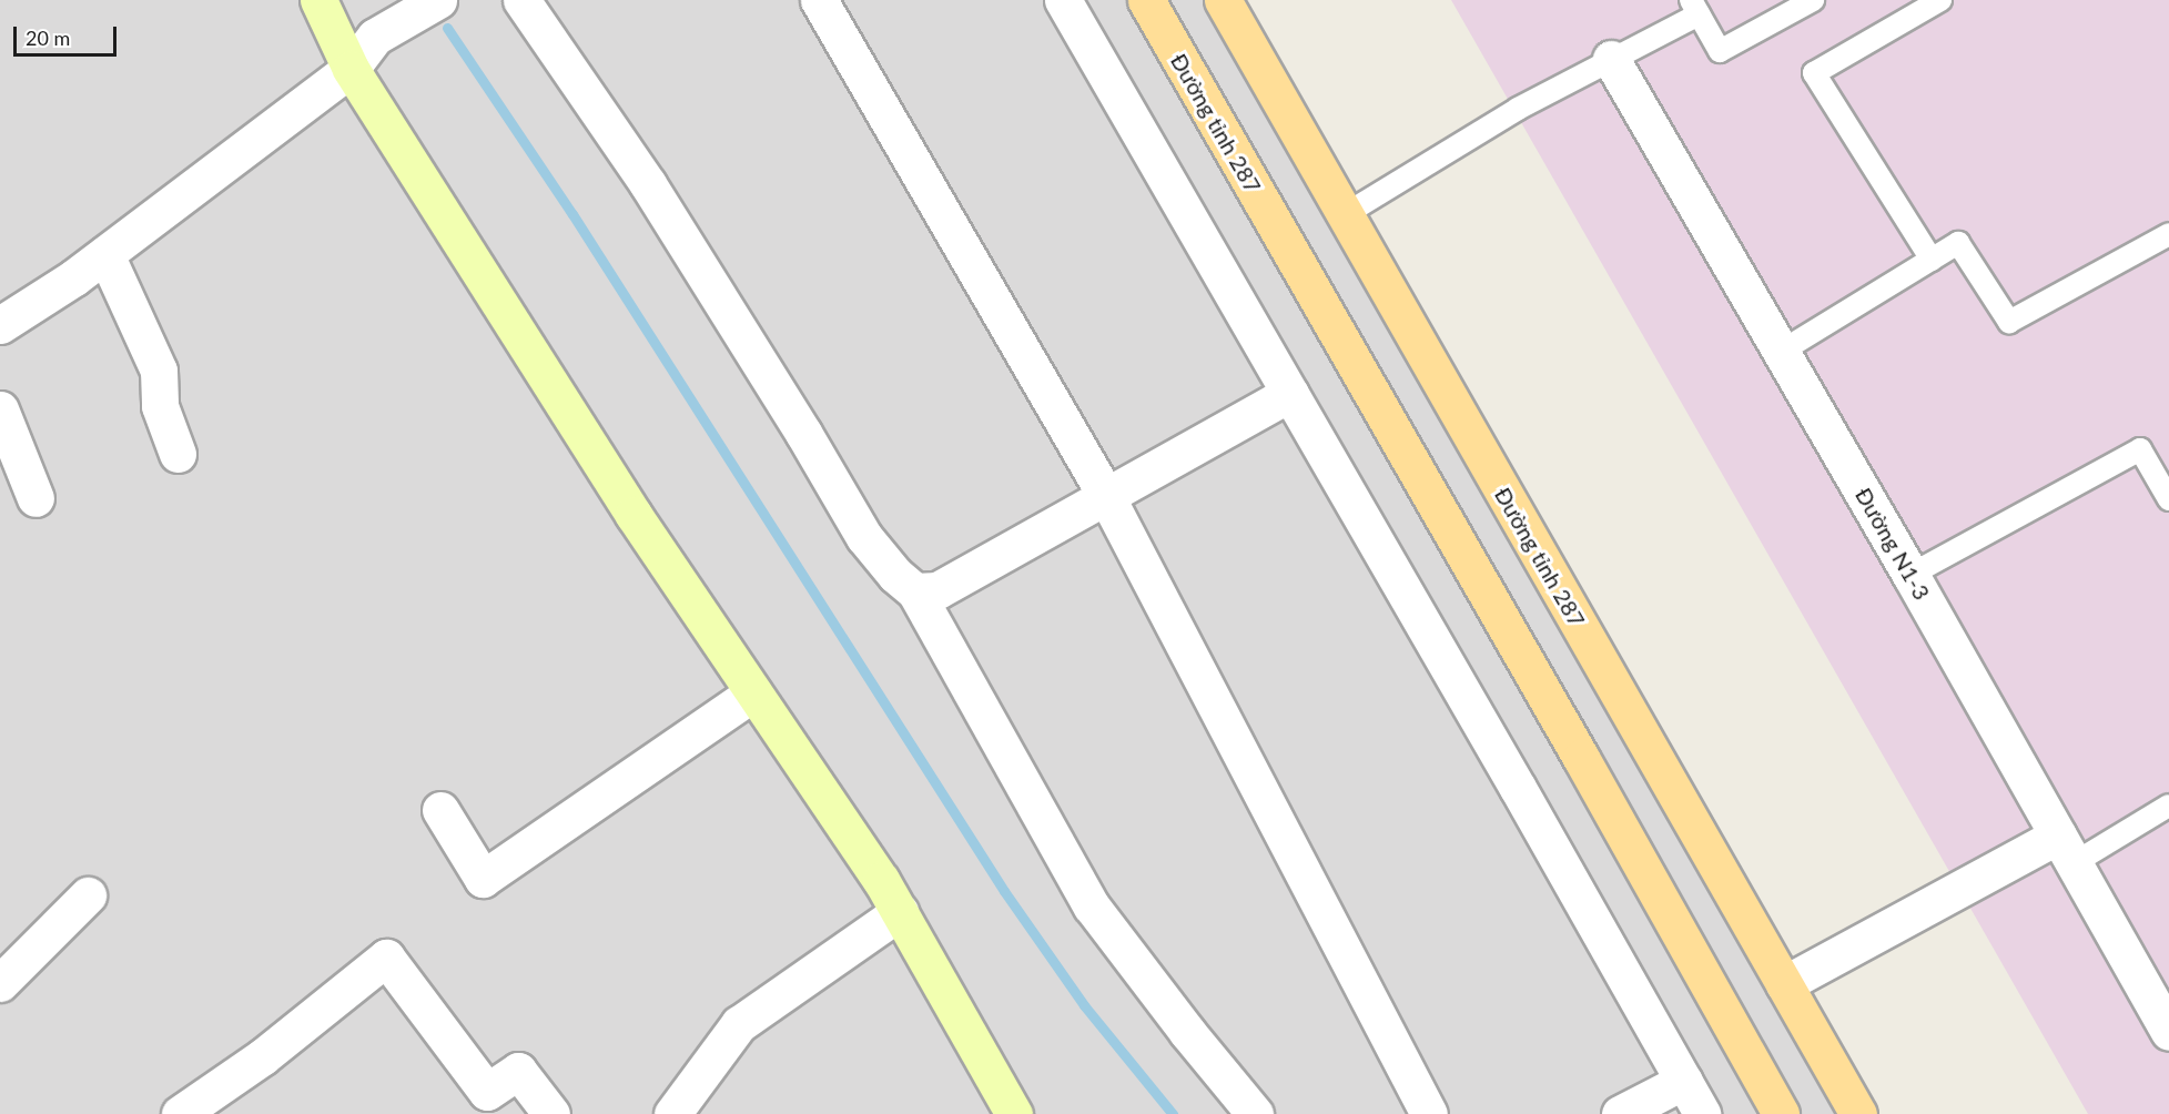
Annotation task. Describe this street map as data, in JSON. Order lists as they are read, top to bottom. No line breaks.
{"streets":{"main road":["Đường tỉnh 287"],"street":["Đường N1-3"]},"scale_bar":"20 m"}
